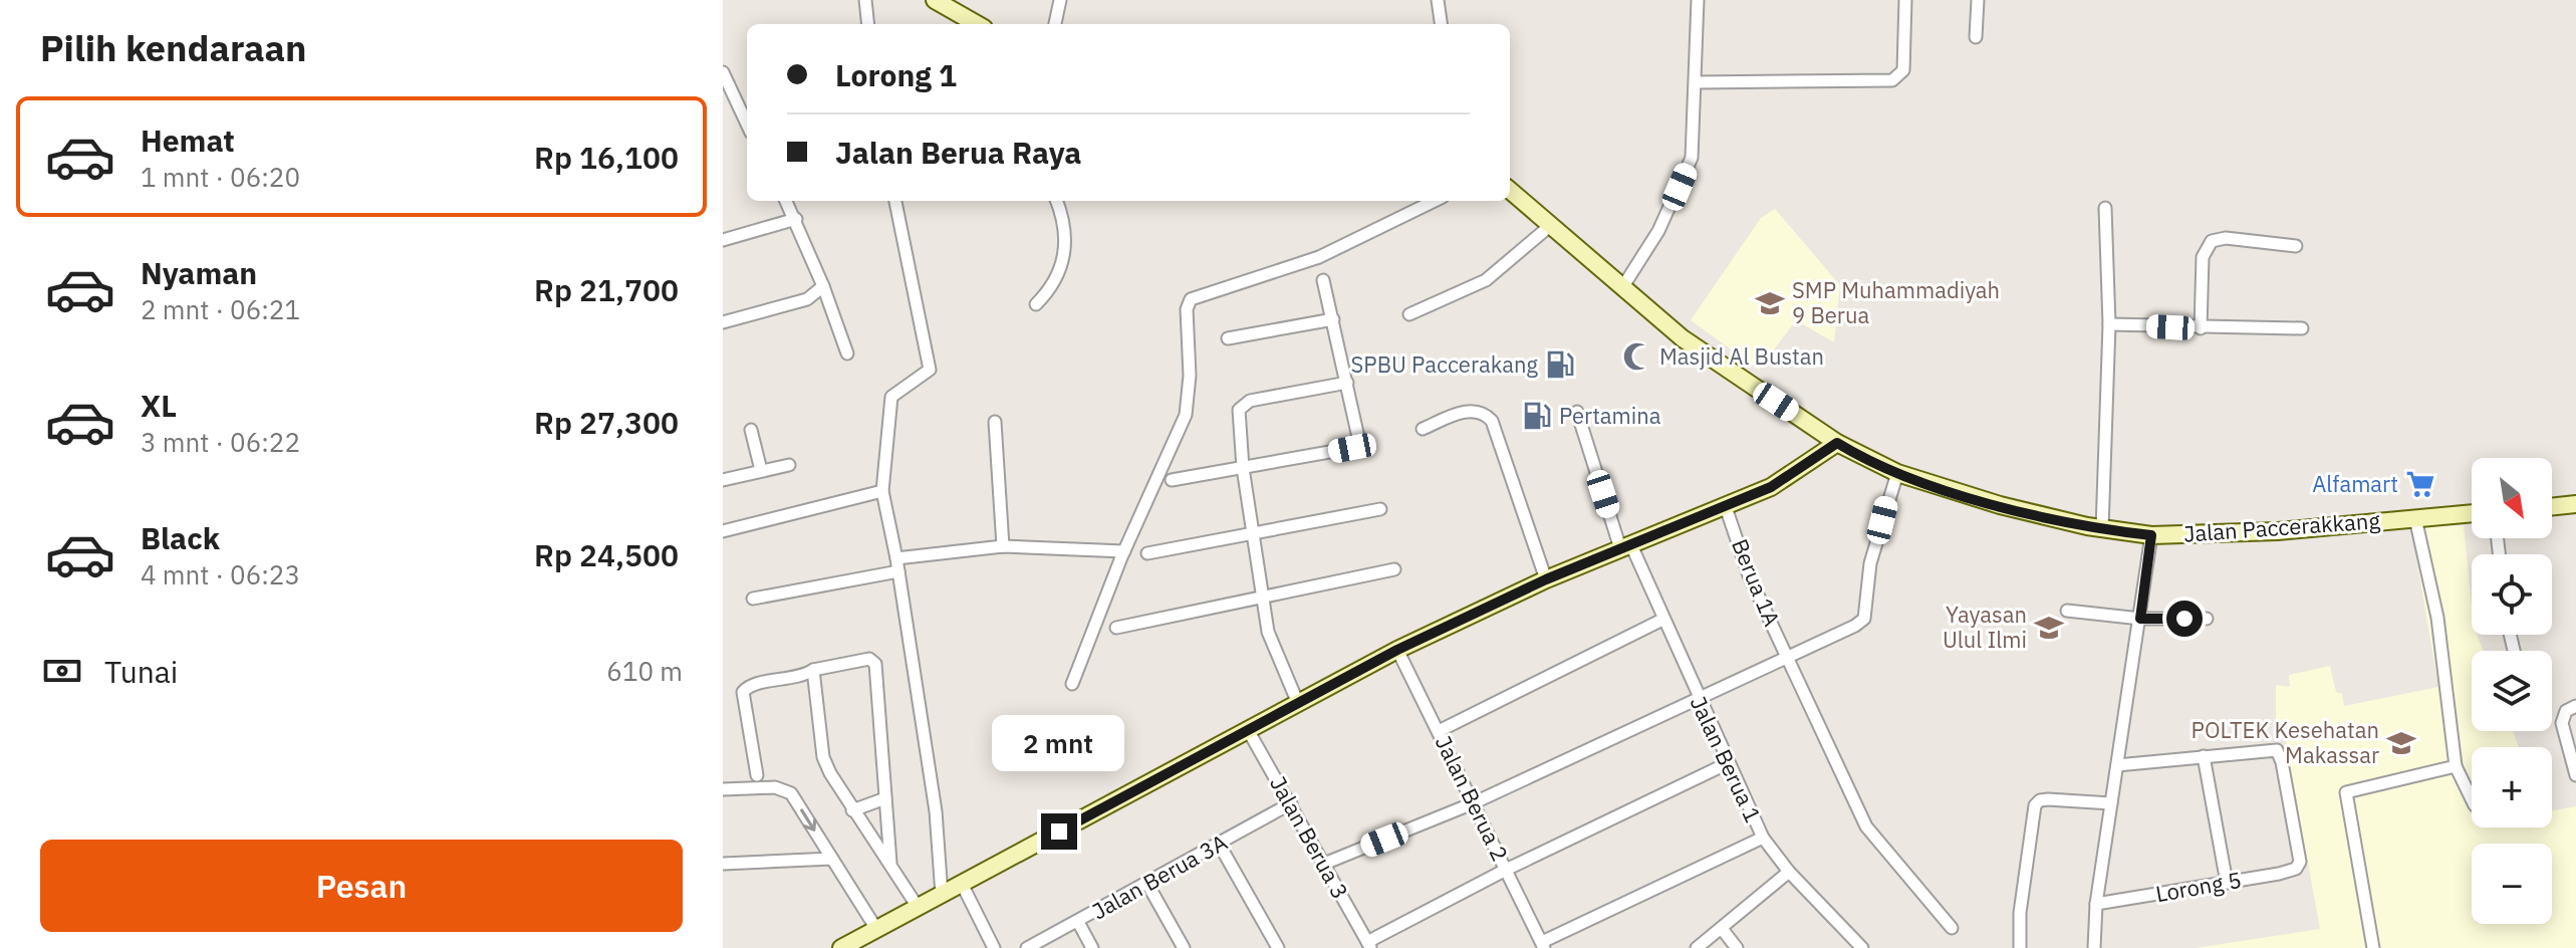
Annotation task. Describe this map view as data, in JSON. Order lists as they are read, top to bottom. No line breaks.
{"streets":{"main road":["Jalan Paccerakkang"],"street":["Berua 1A","Jalan Berua 1","Jalan Berua 2","Jalan Berua 3","Jalan Berua 3A","Lorong 5"]},"crossings":[["Jalan Berua 3","Jalan Berua 3A"]],"places":{"school or university":["SMP Muhammadiyah 9 Berua","Yayasan Ulul Ilmi","POLTEK Kesehatan Makassar"],"mosque":["Masjid Al Bustan"],"fuel station":["SPBU Paccerakang","Pertamina"],"supermarket":["Alfamart"]},"north":"bottom right","page":{"heading":"Pilih kendaraan","banner":["Lorong 1","Jalan Berua Raya"],"list":[{"name":"Hemat","note":"1 mnt · 06:20","value":"Rp 16,100"},{"name":"Nyaman","note":"2 mnt · 06:21","value":"Rp 21,700"},{"name":"XL","note":"3 mnt · 06:22","value":"Rp 27,300"},{"name":"Black","note":"4 mnt · 06:23","value":"Rp 24,500"}],"map_buttons":["+","−"],"pay":["Tunai","610 m"],"bubble":"2 mnt","buttons":"Pesan"}}
